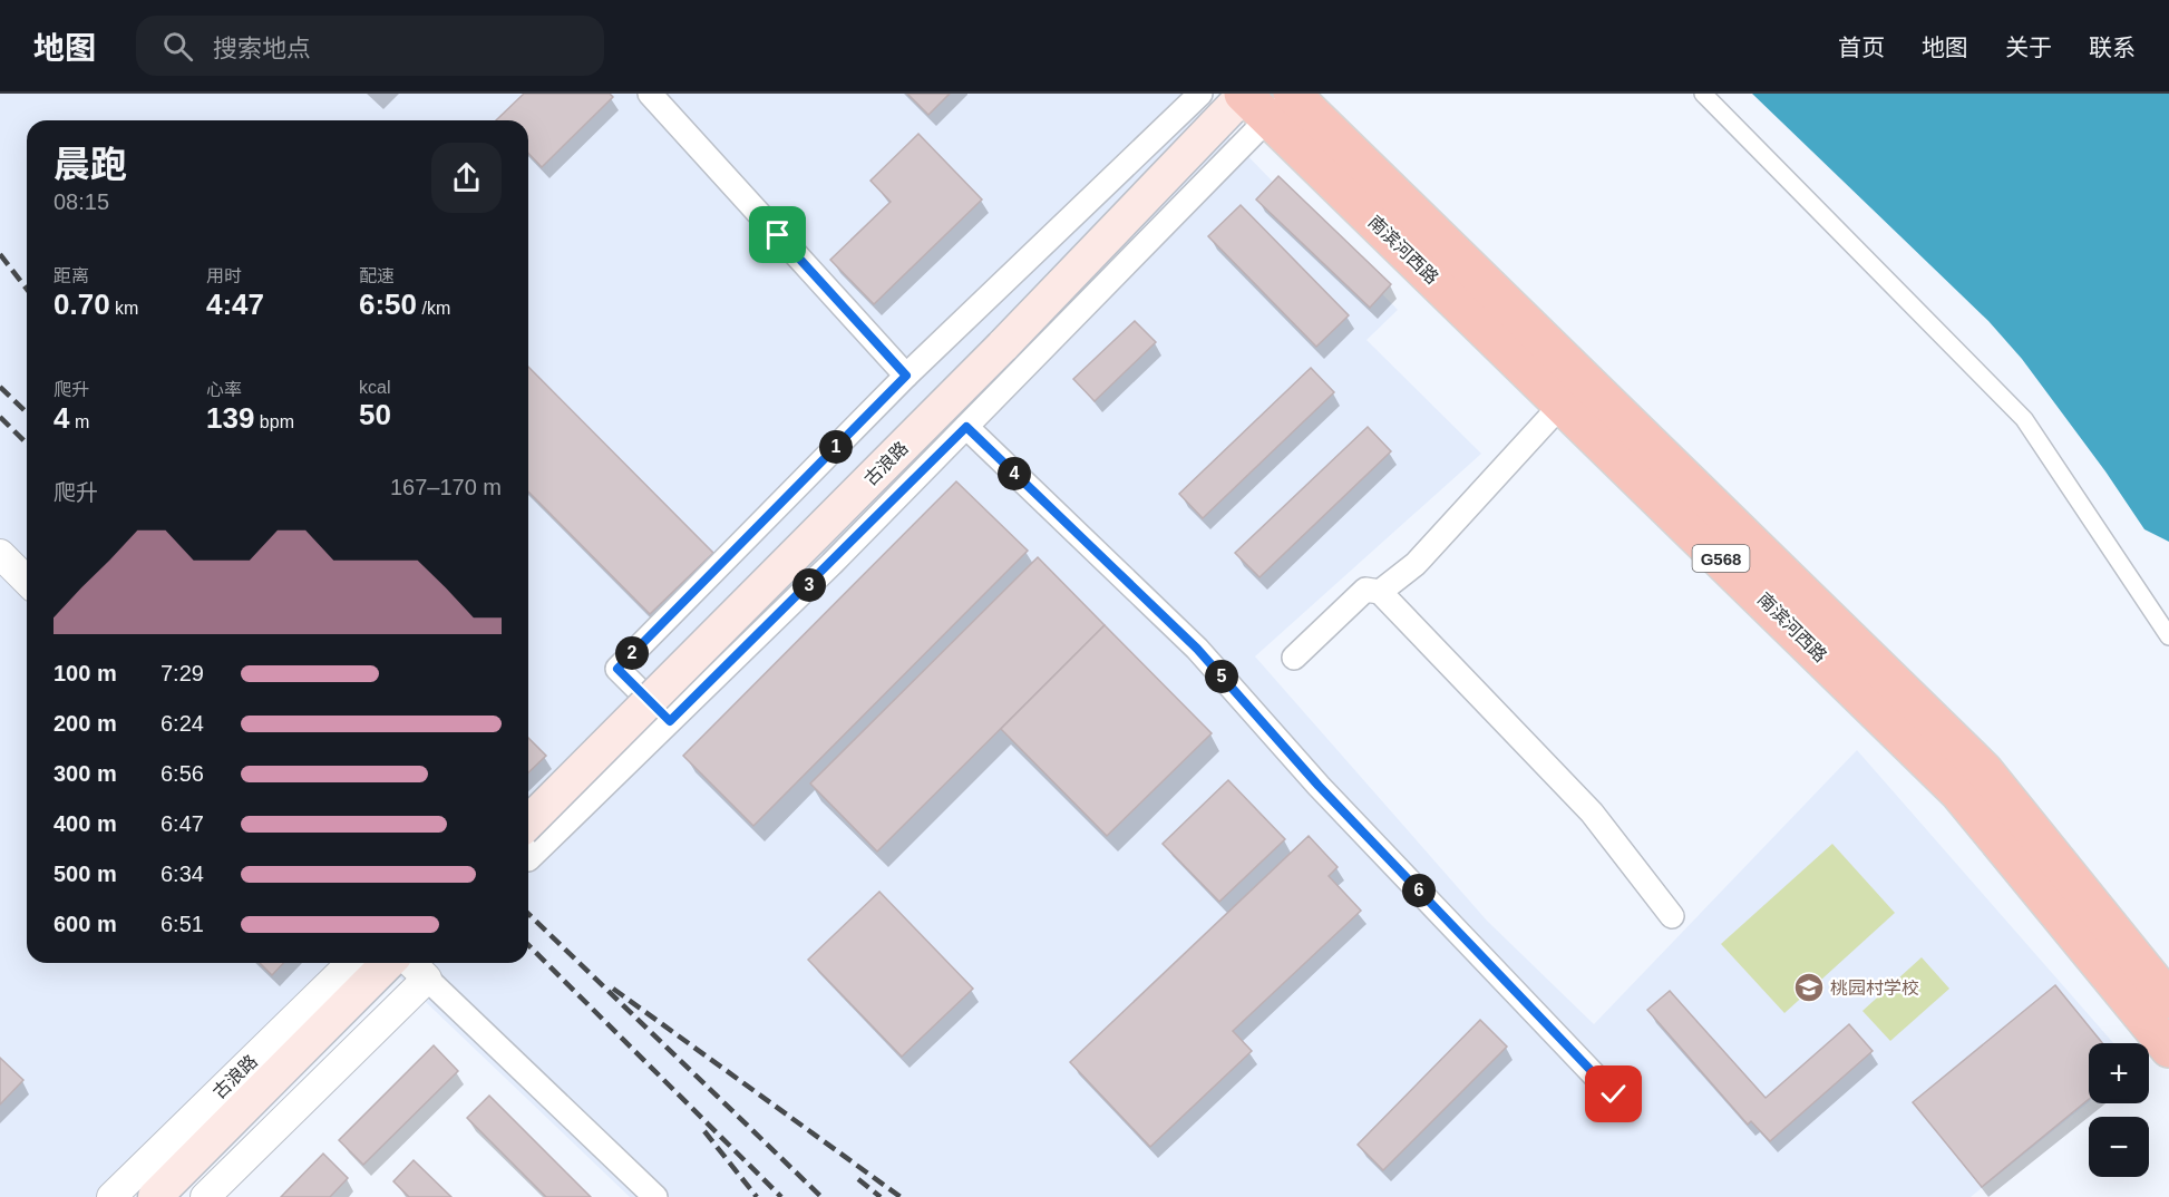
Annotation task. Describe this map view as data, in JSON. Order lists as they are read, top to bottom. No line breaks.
{"streets":{"highway":["南滨河西路","G568"],"main road":["古浪路"]},"crossings":[["南滨河西路","古浪路"]],"places":{"school or university":["桃园村学校"]},"page":{"header":"地图","search":"搜索地点","nav":["首页","地图","关于","联系"],"heading":["晨跑","08:15"],"stats":[["距离","0.70 km"],["用时","4:47"],["配速","6:50 /km"],["爬升","4 m"],["心率","139 bpm"],["kcal","50"]],"pins":["1","4","3","2","5","6"],"chart":["爬升","167–170 m"],"list":[{"name":"100 m","note":"7:29"},{"name":"200 m","note":"6:24"},{"name":"300 m","note":"6:56"},{"name":"400 m","note":"6:47"},{"name":"500 m","note":"6:34"},{"name":"600 m","note":"6:51"}],"map_buttons":["+","−"]}}
